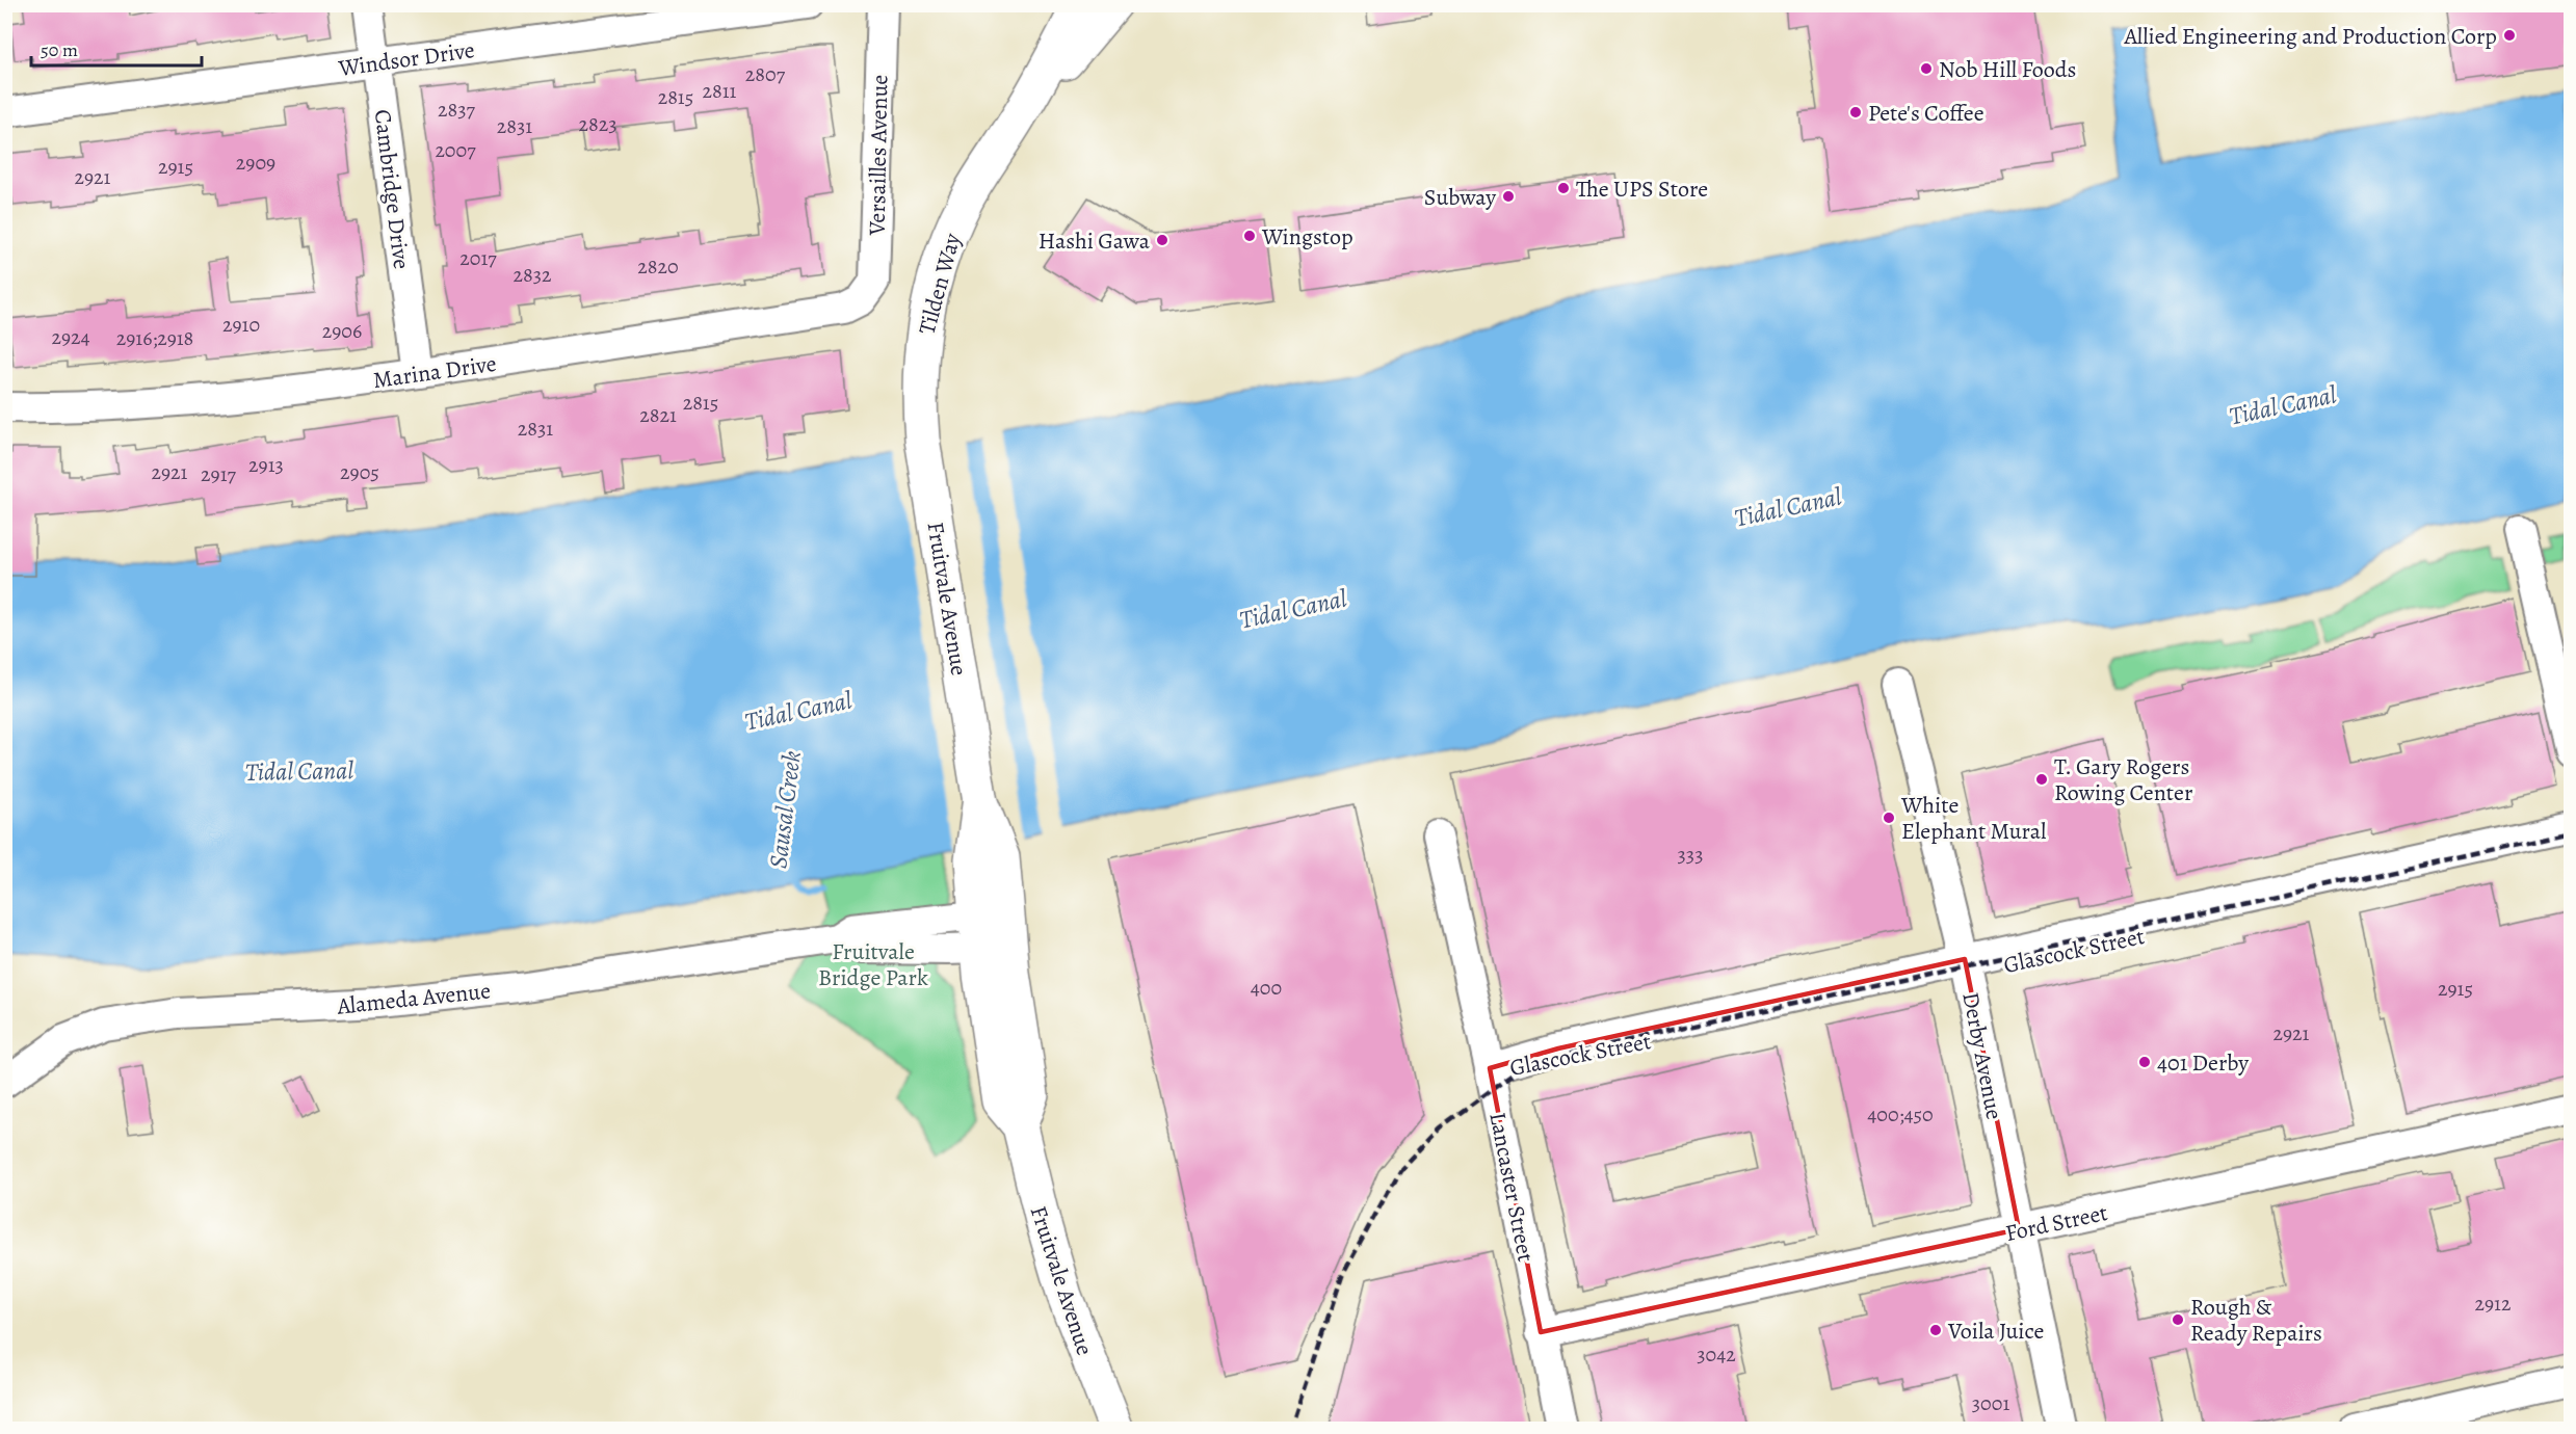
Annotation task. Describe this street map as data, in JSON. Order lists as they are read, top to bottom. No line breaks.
{"streets":{"main road":["Tilden Way","Fruitvale Avenue"],"street":["Windsor Drive","Versailles Avenue","Cambridge Drive","Marina Drive","Glascock Street","Alameda Avenue","Derby Avenue","Lancaster Street","Ford Street"]},"crossings":[["Windsor Drive","Cambridge Drive"],["Versailles Avenue","Marina Drive"],["Cambridge Drive","Marina Drive"],["Tilden Way","Fruitvale Avenue"],["Fruitvale Avenue","Alameda Avenue"],["Glascock Street","Derby Avenue"],["Glascock Street","Lancaster Street"],["Derby Avenue","Ford Street"],["Lancaster Street","Ford Street"]],"water":["Tidal Canal","Sausal Creek"],"parks":["Fruitvale Bridge Park"],"places":["Allied Engineering and Production Corp","Nob Hill Foods","Pete's Coffee","The UPS Store","Subway","Wingstop","Hashi Gawa","T. Gary Rogers Rowing Center","White Elephant Mural","401 Derby","Rough & Ready Repairs","Voila Juice"],"house_numbers":["2807","2811","2815","2837","2823","2831","2007","2909","2915","2921","2017","2820","2832","2910","2906","2924","2916;2918","2815","2821","2831","2913","2921","2905","2917","333","400","2915","2921","400;450","2912","3042","3001"],"scale_bar":"50 m"}
